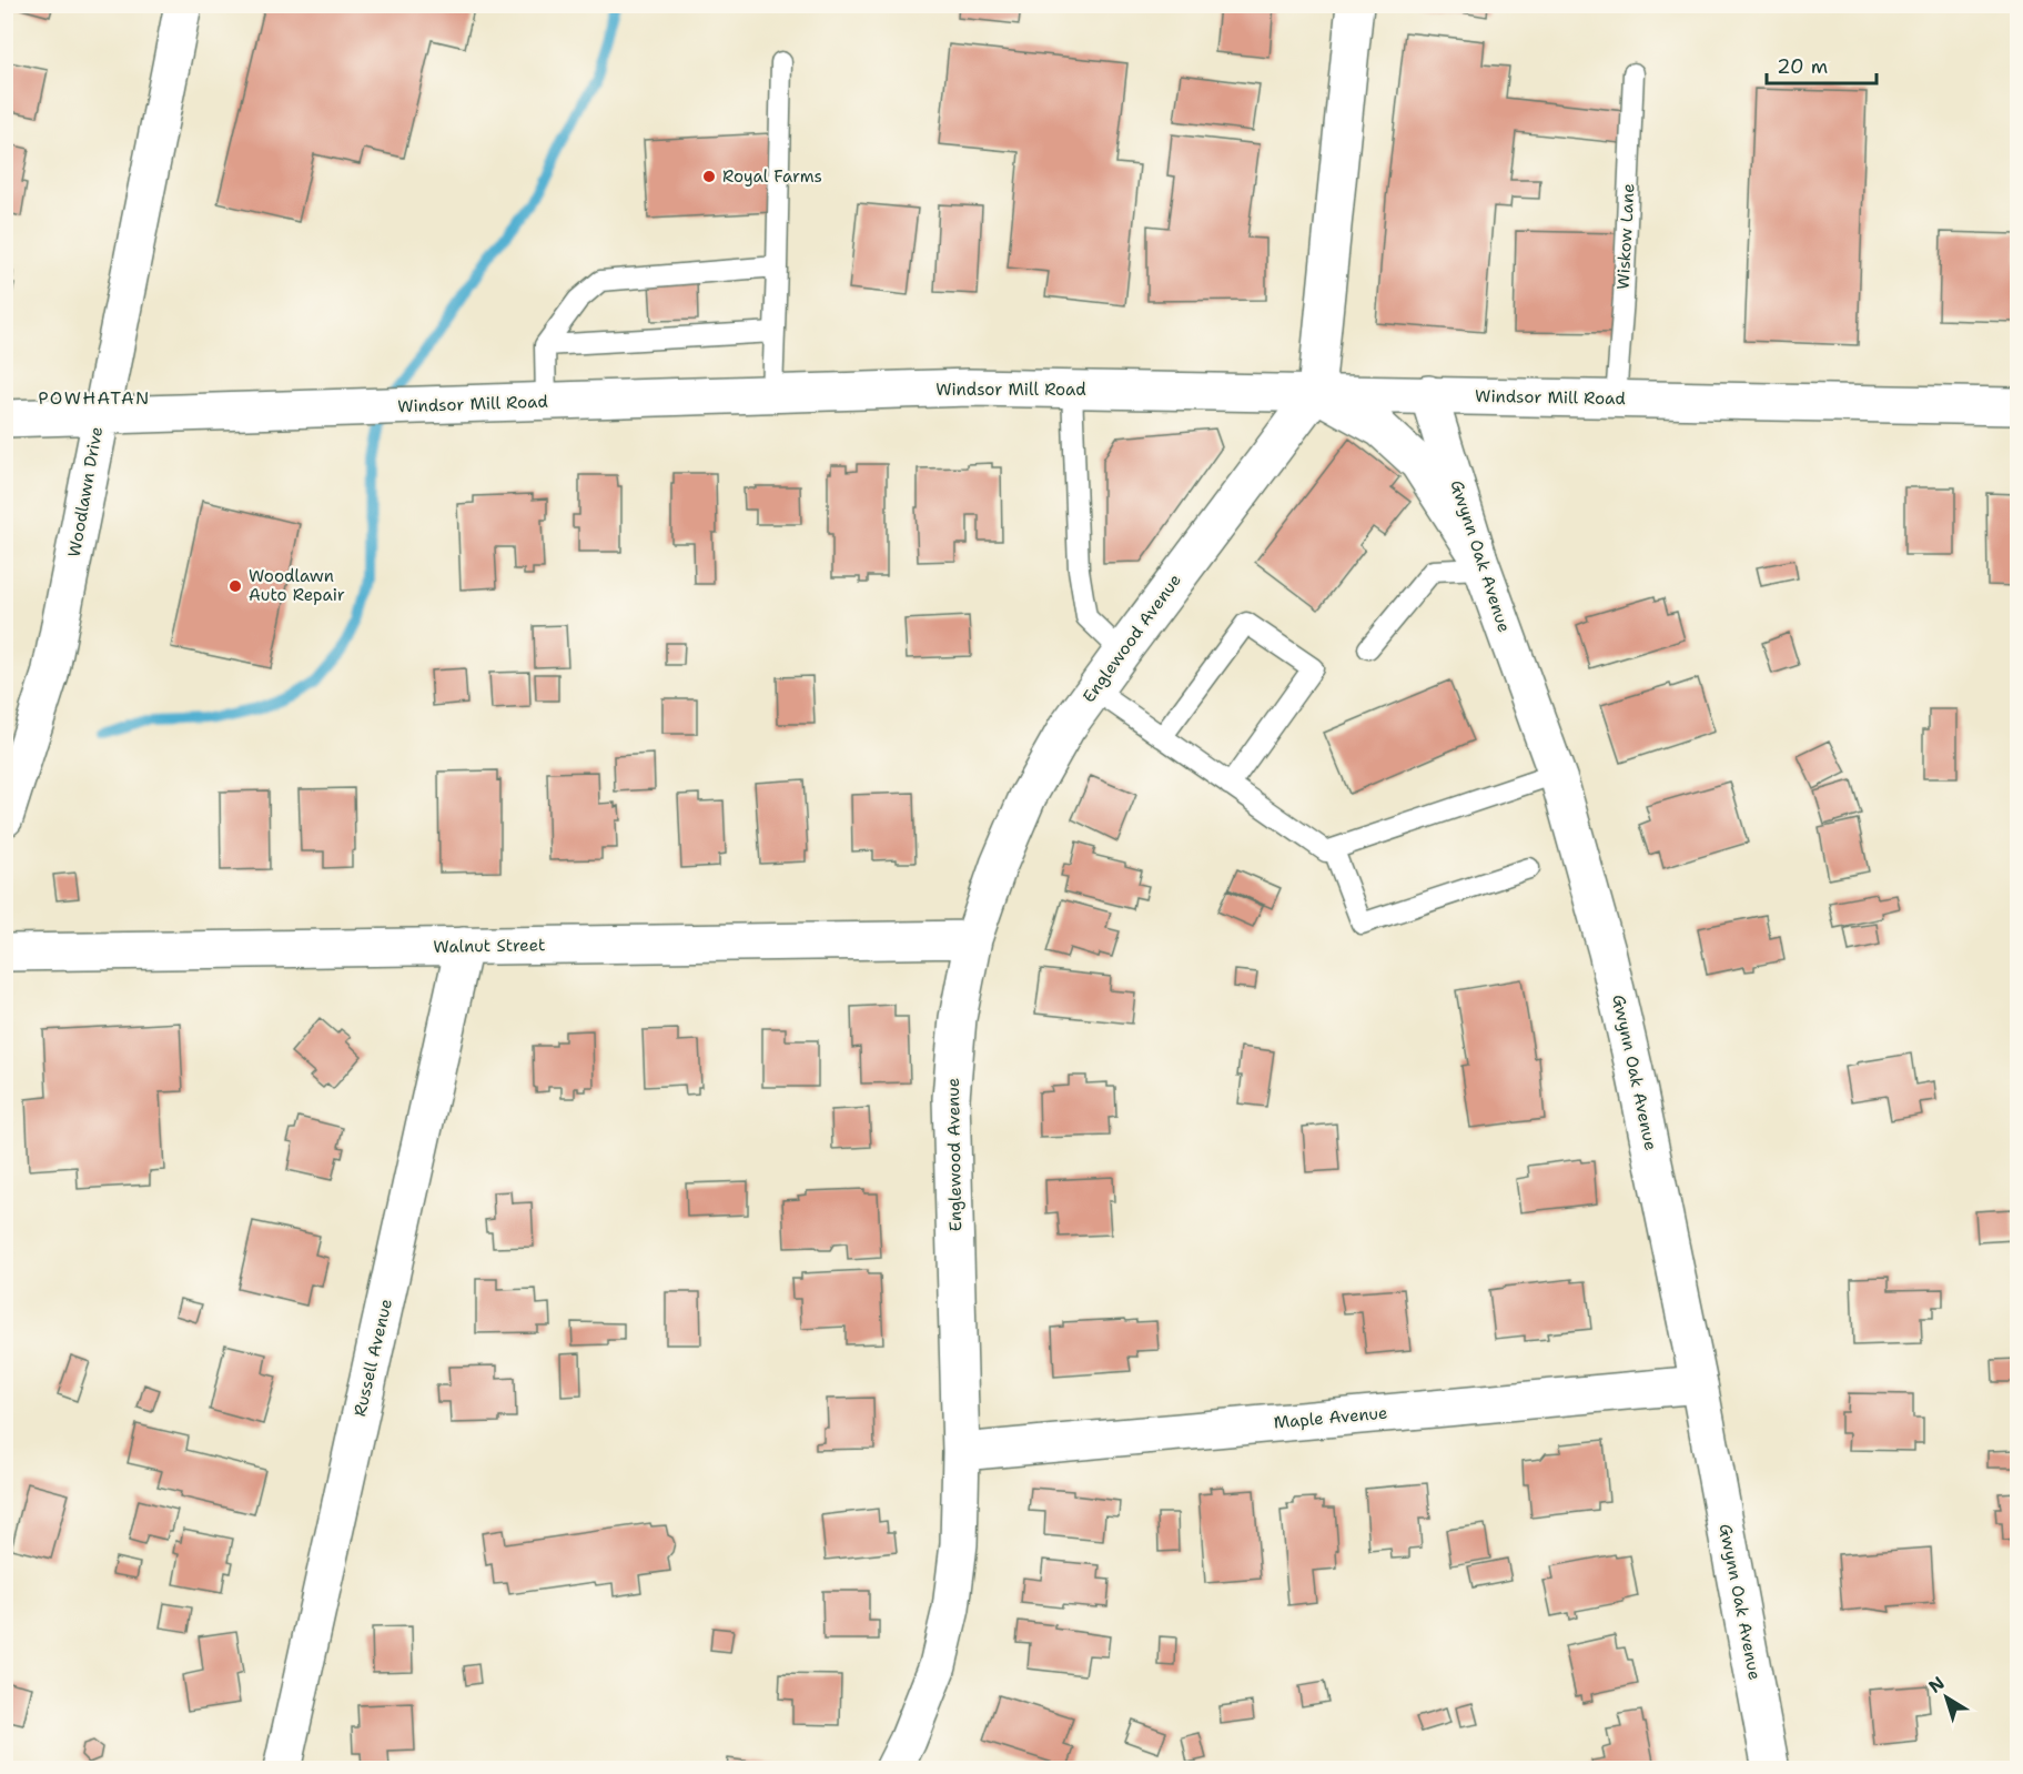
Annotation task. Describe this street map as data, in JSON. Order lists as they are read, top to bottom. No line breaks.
{"streets":{"street":["Windsor Mill Road","Woodlawn Drive","Gwynn Oak Avenue","Englewood Avenue","Walnut Street","Russell Avenue","Maple Avenue"],"lane":["Wiskow Lane"]},"crossings":[["Wiskow Lane","Windsor Mill Road"],["Windsor Mill Road","Woodlawn Drive"],["Windsor Mill Road","Gwynn Oak Avenue"],["Windsor Mill Road","Englewood Avenue"],["Gwynn Oak Avenue","Maple Avenue"],["Englewood Avenue","Walnut Street"],["Englewood Avenue","Maple Avenue"],["Walnut Street","Russell Avenue"]],"districts":["POWHATAN"],"places":["Royal Farms","Woodlawn Auto Repair"],"scale_bar":"20 m","north":"top left"}
